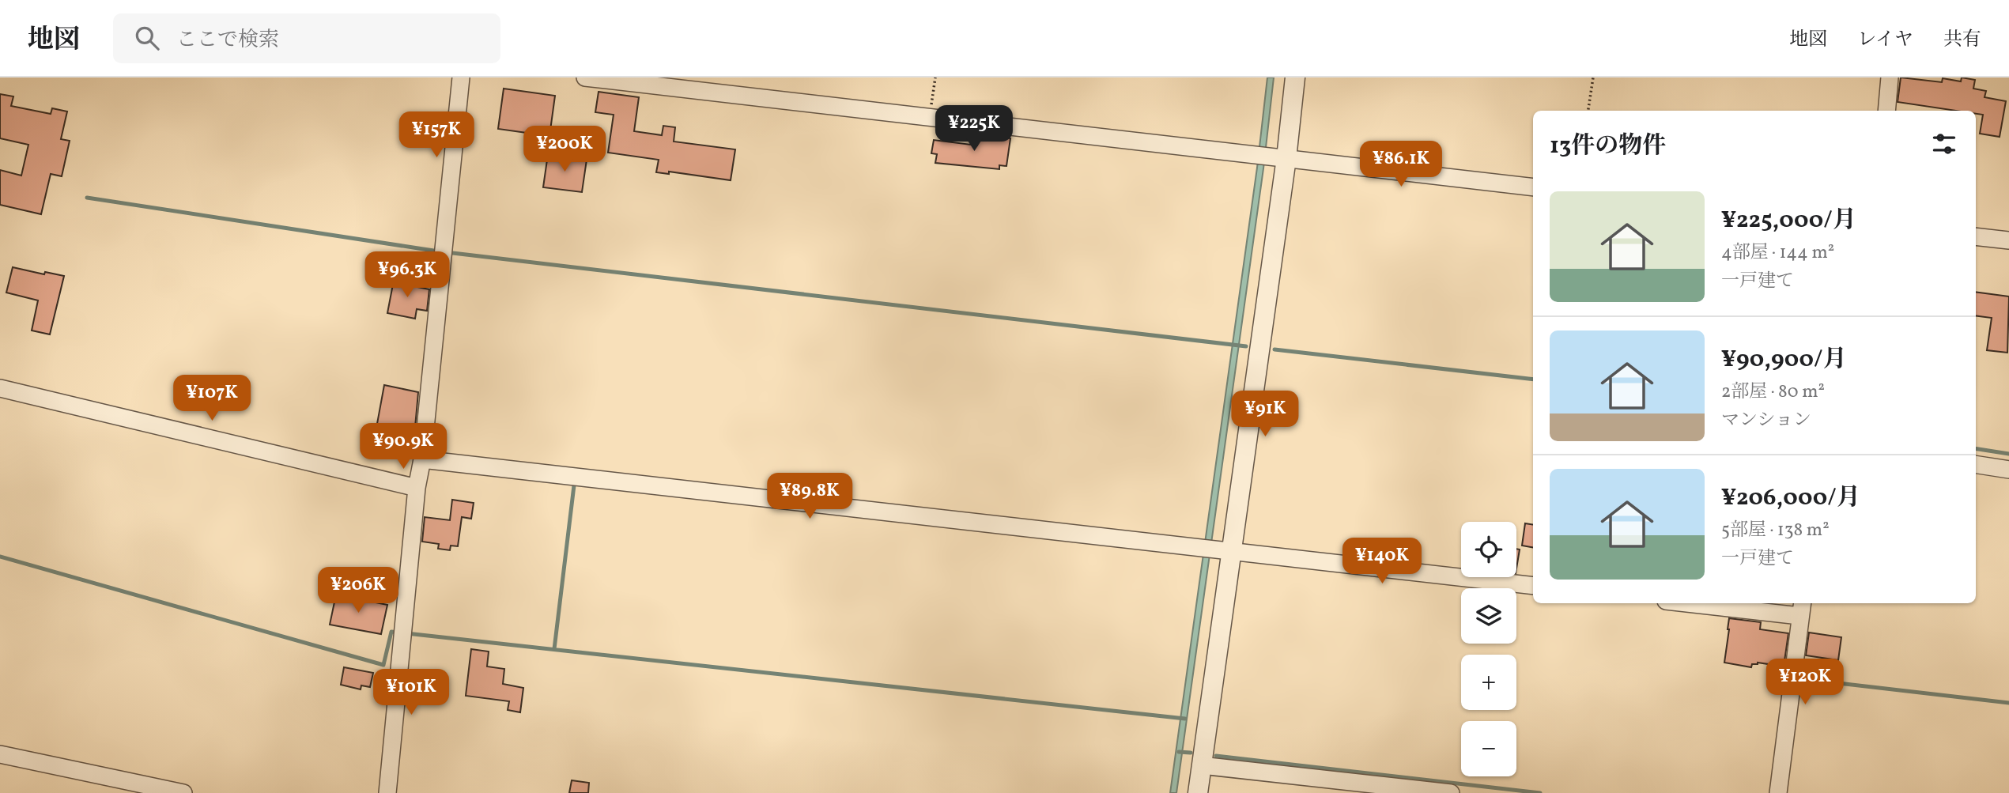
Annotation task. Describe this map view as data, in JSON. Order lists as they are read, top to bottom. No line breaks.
{"page":{"header":"地図","search":"ここで検索","nav":["地図","レイヤ","共有"],"price":["¥225K","¥157K","¥200K","¥86.1K","¥96.3K","¥107K","¥91K","¥90.9K","¥89.8K","¥140K","¥206K","¥120K","¥101K"],"heading":"13件の物件","list":[{"name":"¥225,000/月","note":"4部屋 · 144 m² · 一戸建て"},{"name":"¥90,900/月","note":"2部屋 · 80 m² · マンション"},{"name":"¥206,000/月","note":"5部屋 · 138 m² · 一戸建て"}],"map_buttons":["+","−"]}}
